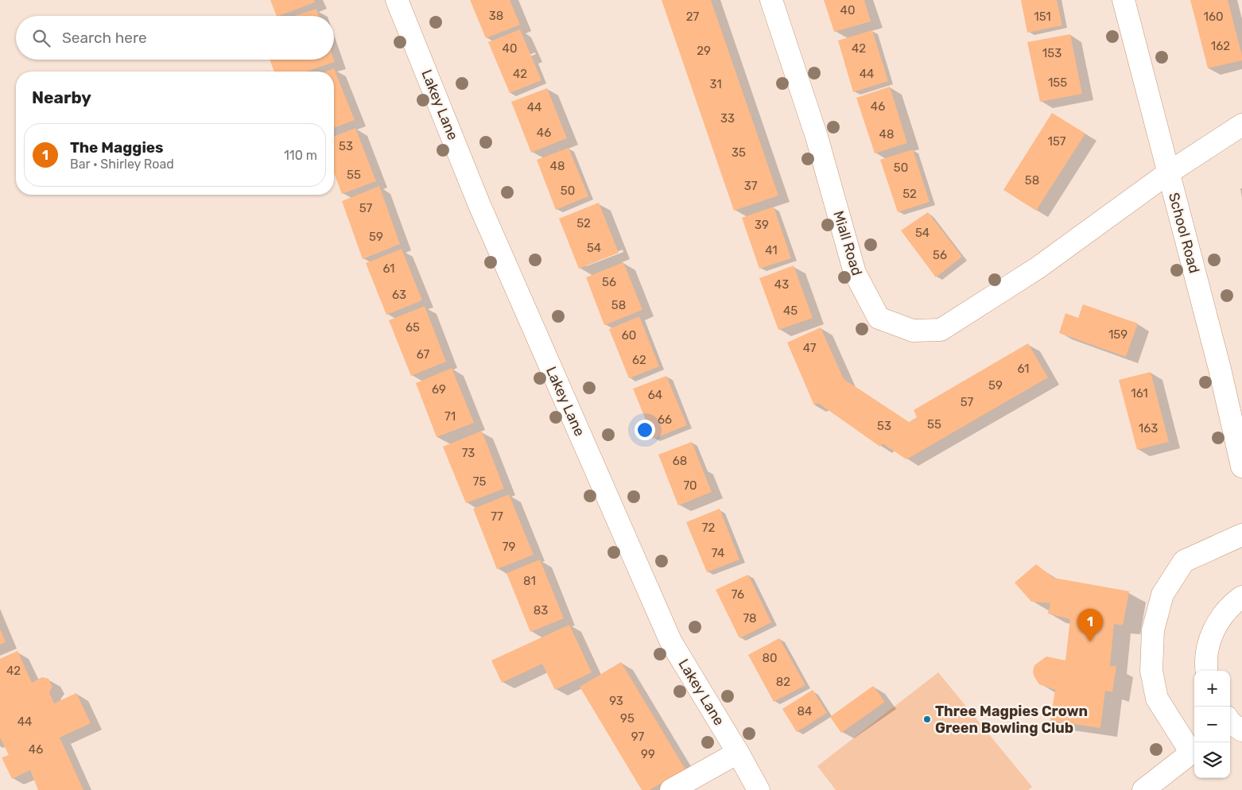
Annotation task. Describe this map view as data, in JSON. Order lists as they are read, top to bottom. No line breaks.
{"streets":{"street":["Lakey Lane","School Road","Miall Road"]},"crossings":[["School Road","Miall Road"]],"places":["Three Magpies Crown Green Bowling Club"],"house_numbers":["40","38","27","151","160","162","40","42","29","153","42","44","155","31","46","44","33","46","48","157","53","35","48","50","55","58","37","50","52","57","52","39","54","59","54","41","56","61","56","43","63","58","45","65","159","60","47","67","62","61","59","69","161","64","57","71","66","55","53","163","73","68","75","70","77","72","79","74","81","76","83","78","80","42","82","93","84","95","44","97","46","99"],"page":{"search":"Search here","heading":"Nearby","list":[{"mark":"1","name":"The Maggies","note":"Bar · Shirley Road","value":"110 m"}],"pins":"1","map_buttons":["+","−"]}}
